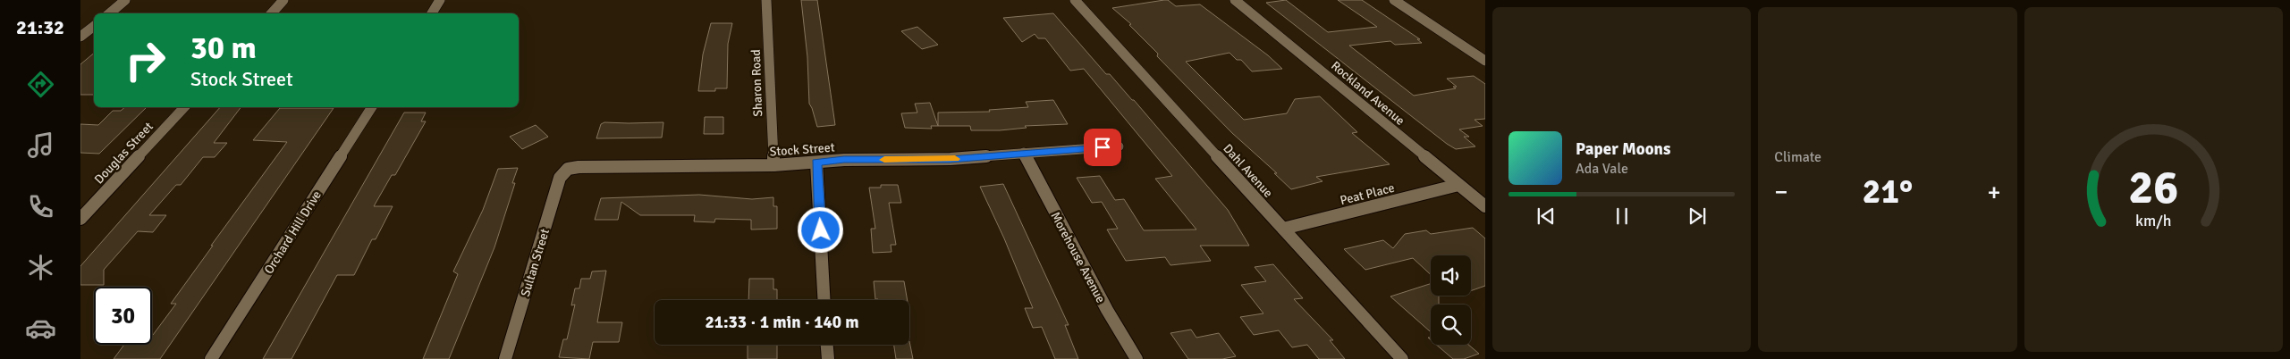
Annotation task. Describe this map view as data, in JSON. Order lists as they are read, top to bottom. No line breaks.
{"streets":{"street":["Sharon Road","Rockland Avenue","Stock Street","Douglas Street","Dahl Avenue","Peat Place","Orchard Hill Drive","Morehouse Avenue","Sultan Street"]},"crossings":[["Sharon Road","Stock Street"],["Rockland Avenue","Peat Place"],["Stock Street","Morehouse Avenue"],["Stock Street","Sultan Street"],["Dahl Avenue","Peat Place"]],"page":{"tabs":"21:32","tile":"Climate","turn":["30 m","Stock Street"],"song":["Paper Moons","Ada Vale"],"heat":["−","21°","+"],"limit":"30","trip":"21:33 · 1 min · 140 m","gauge":["26","km/h"]}}
